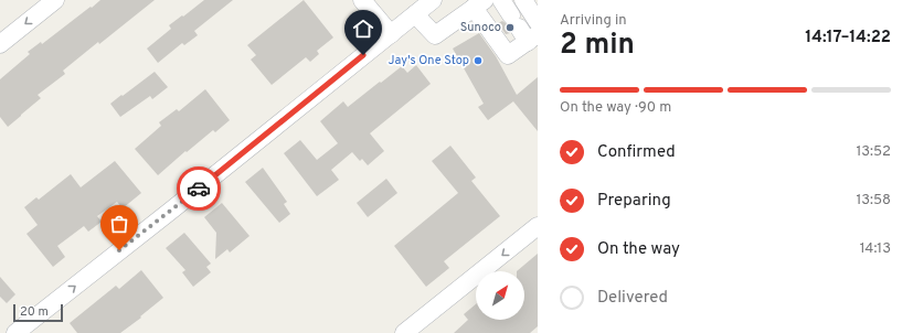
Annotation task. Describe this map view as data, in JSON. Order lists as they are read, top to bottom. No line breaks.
{"places":["Sunoco","Jay's One Stop"],"scale_bar":"20 m","north":"top right","page":{"heading":["2 min","Arriving in","14:17–14:22"],"bar":"On the way · 90 m","list":[["Confirmed","13:52"],["Preparing","13:58"],["On the way","14:13"],"Delivered"],"scale":"20 m"}}
